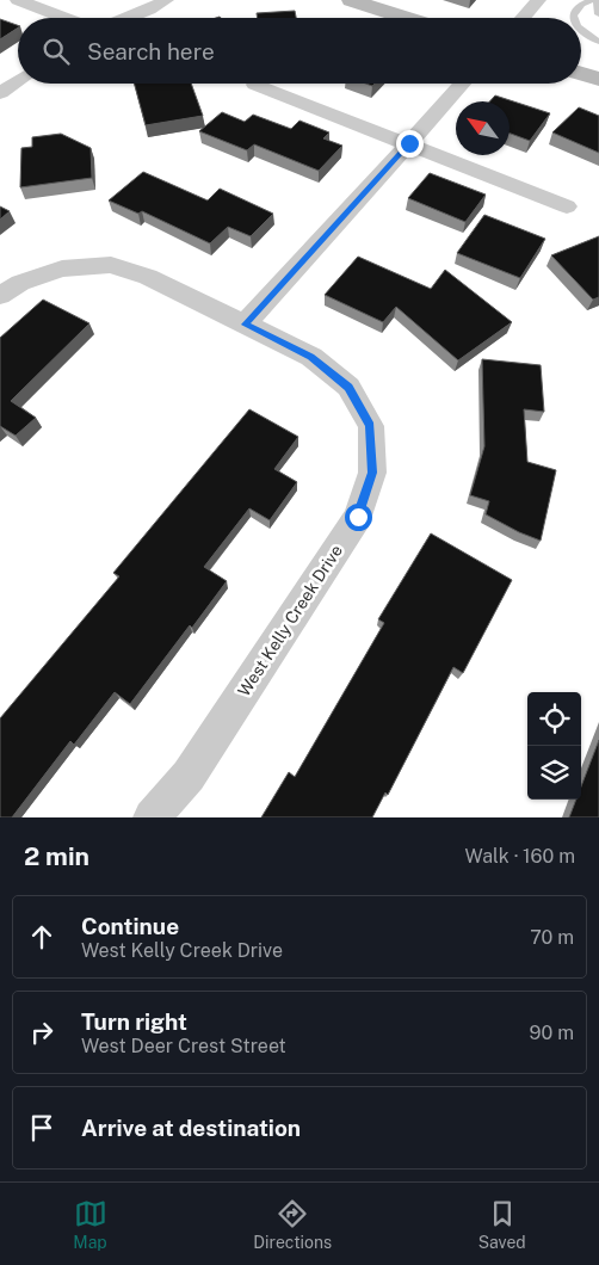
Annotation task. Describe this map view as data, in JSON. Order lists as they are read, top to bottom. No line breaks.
{"streets":{"street":["West Kelly Creek Drive"]},"north":"top left","page":{"search":"Search here","heading":["2 min","Walk · 160 m"],"list":[["Continue","West Kelly Creek Drive","70 m"],["Turn right","West Deer Crest Street","90 m"],"Arrive at destination"],"nav":["Map","Directions","Saved"]}}
